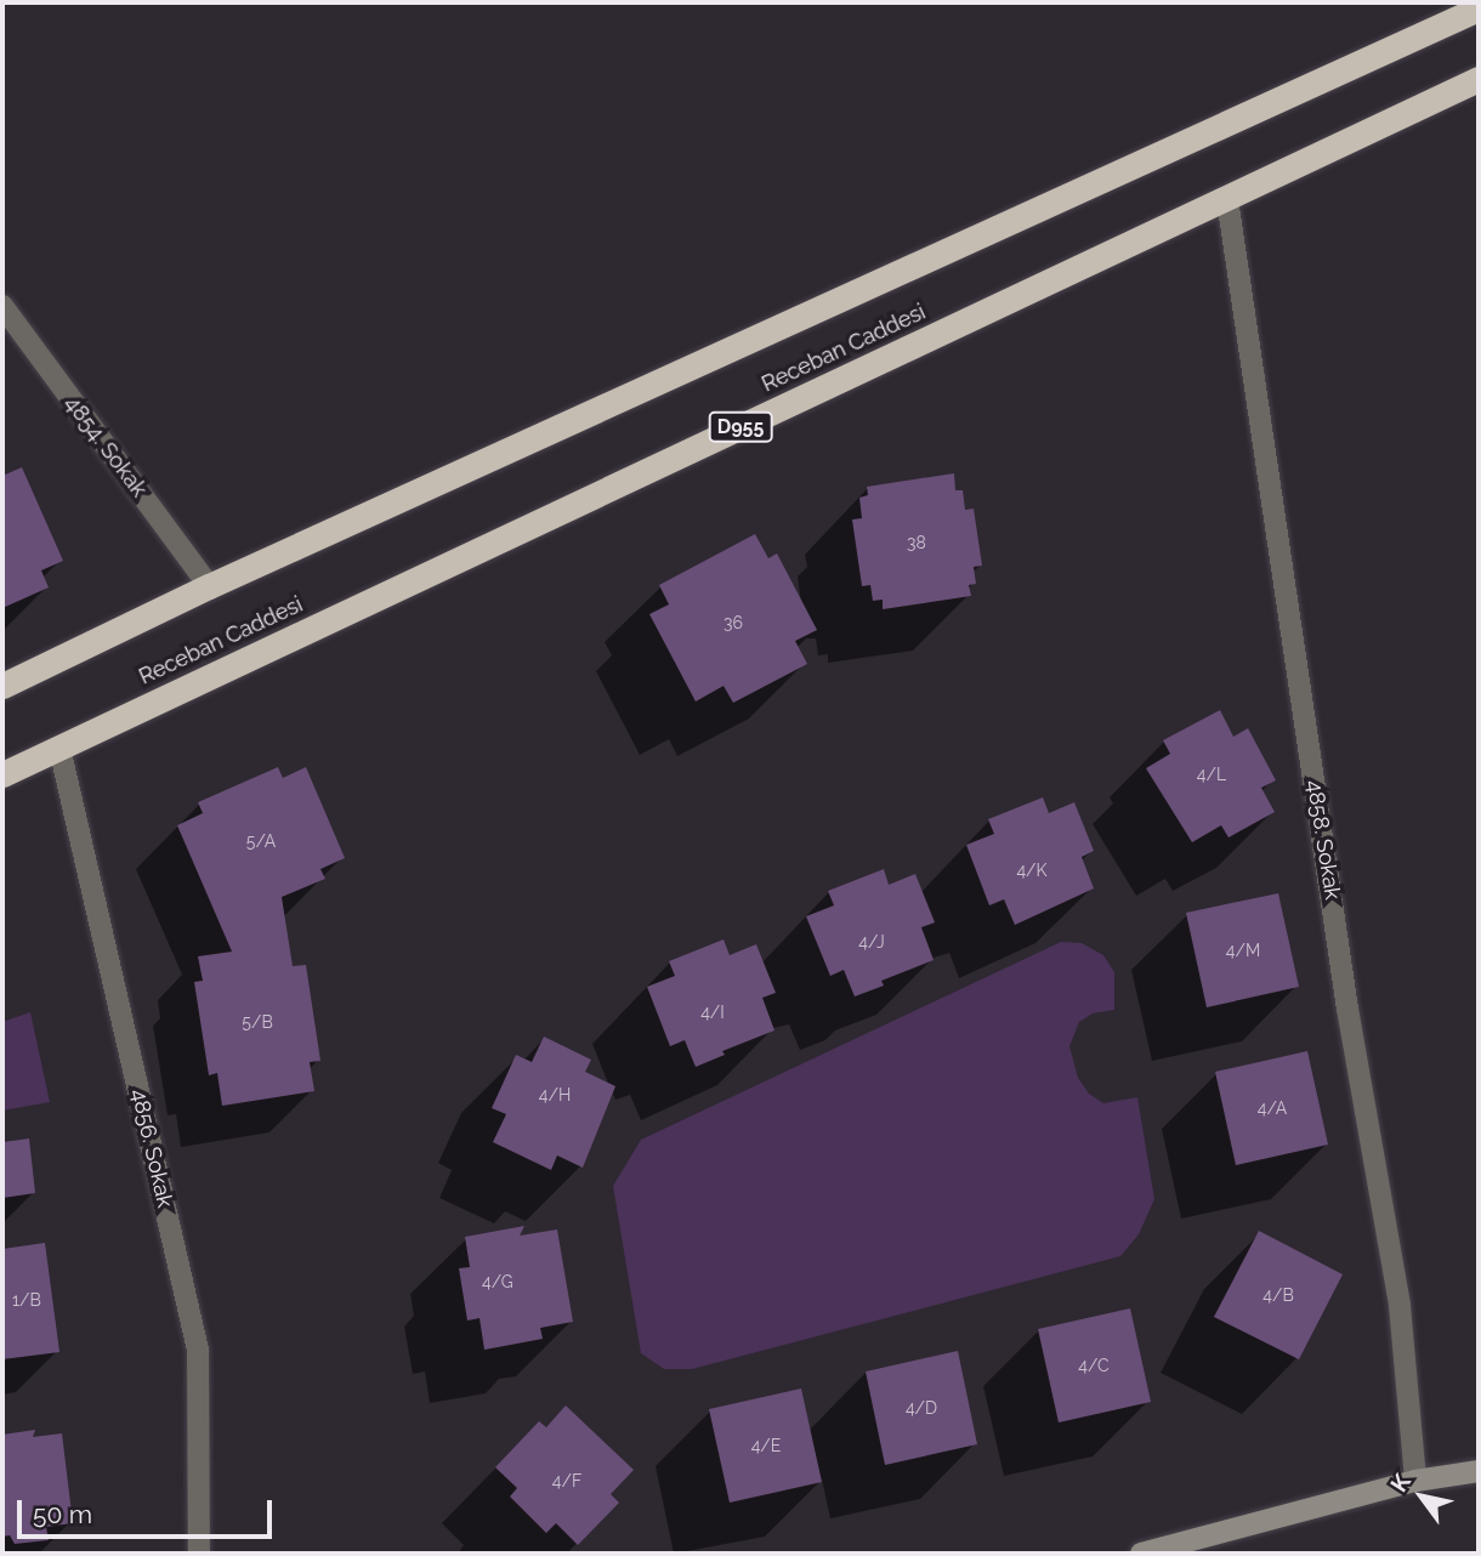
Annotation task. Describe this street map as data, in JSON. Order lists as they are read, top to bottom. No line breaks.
{"streets":{"highway":["Receban Caddesi","D955"],"street":["4854. Sokak","4858. Sokak","4856. Sokak"]},"crossings":[["Receban Caddesi","4858. Sokak"],["Receban Caddesi","4856. Sokak"]],"house_numbers":["38","36","4/L","5/A","4/K","4/J","4/M","4/I","5/B","4/H","4/A","4/G","4/B","1/B","4/C","4/D","4/E","4/F"],"scale_bar":"50 m","north":"top left"}
